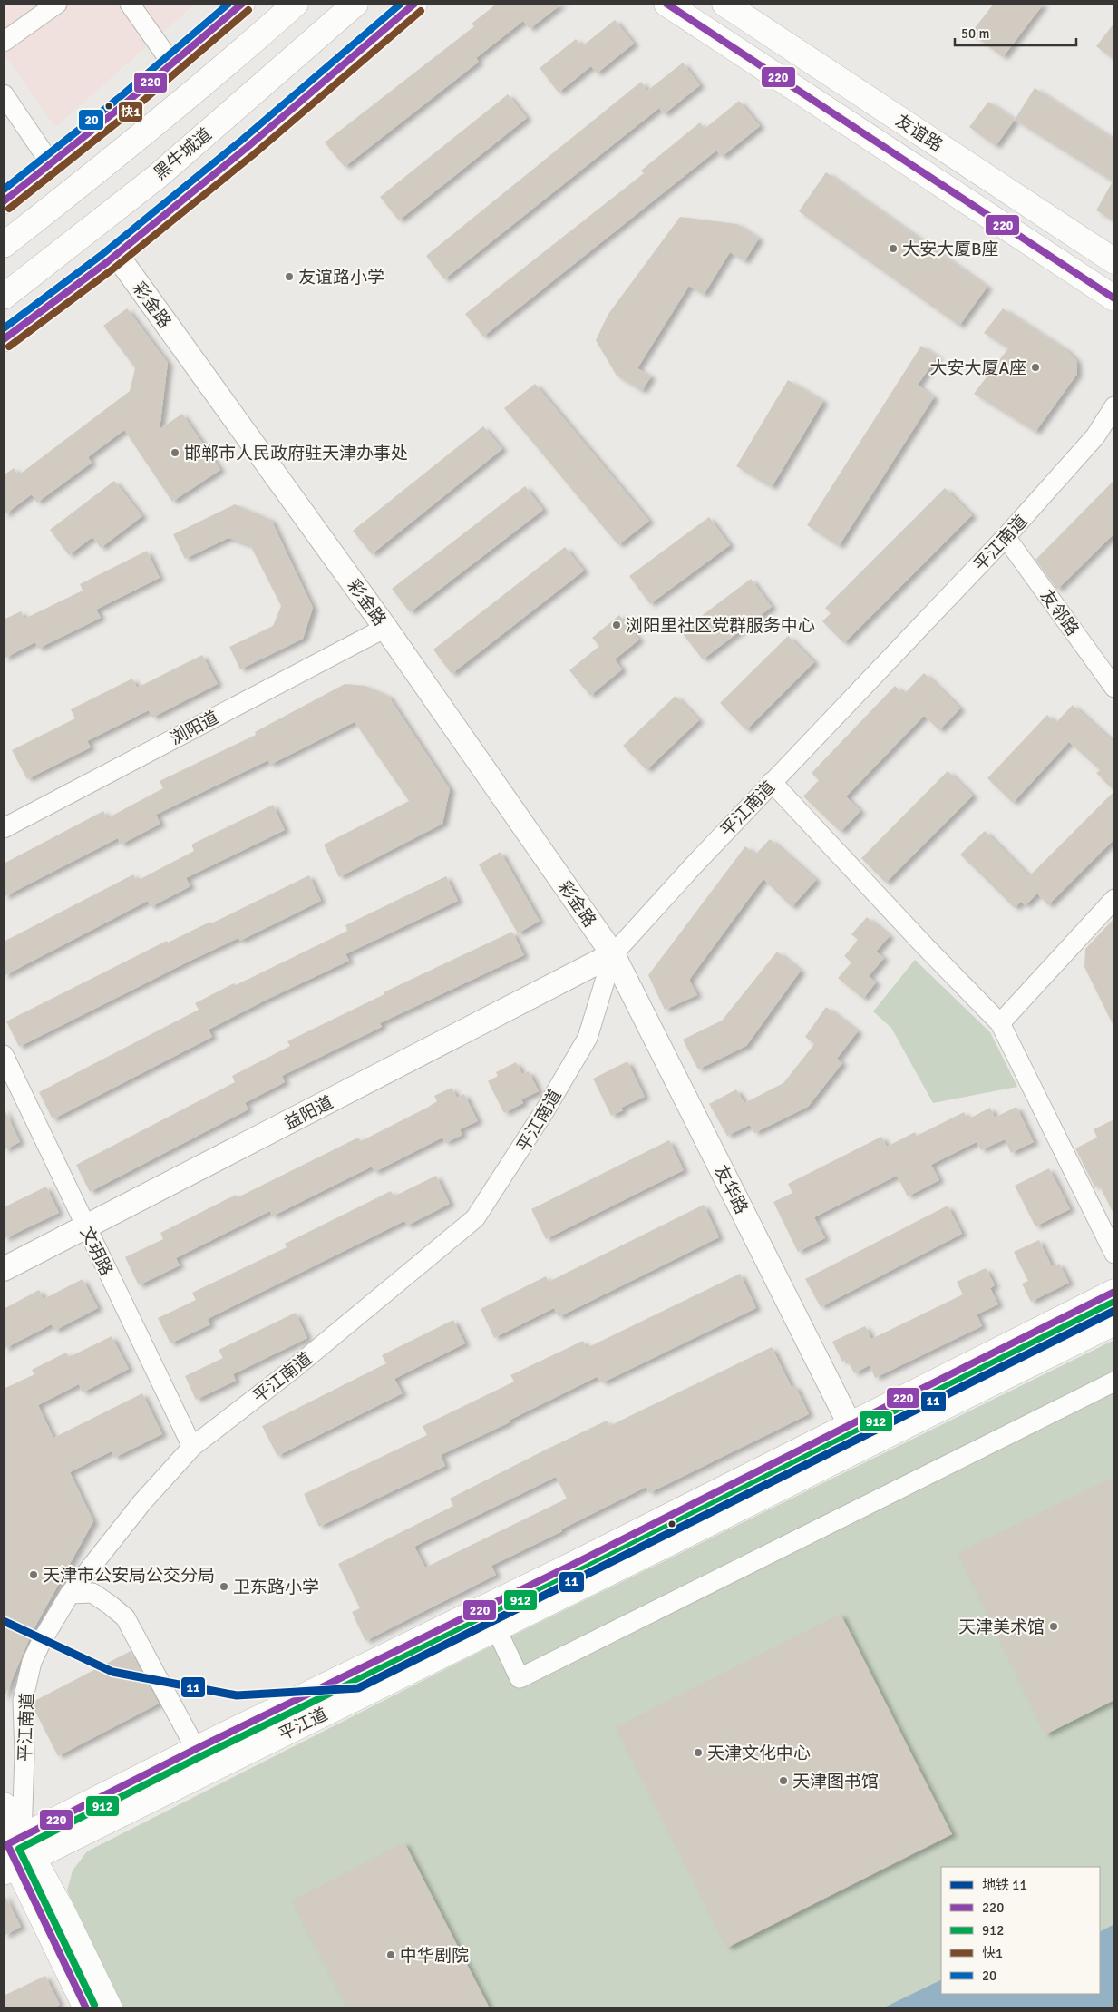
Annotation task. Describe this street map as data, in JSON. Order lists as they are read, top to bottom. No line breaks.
{"streets":{"main road":["友谊路","黑牛城道","平江道"],"street":["彩金路","平江南道","友邻路","浏阳道","益阳道","友华路","文玥路"]},"crossings":[["彩金路","平江南道"],["彩金路","浏阳道"],["彩金路","益阳道"],["彩金路","友华路"],["平江南道","友邻路"],["平江南道","益阳道"],["平江南道","友华路"],["平江南道","文玥路"],["平江南道","平江道"],["益阳道","友华路"],["益阳道","文玥路"],["友华路","平江道"]],"places":["大安大厦B座","友谊路小学","大安大厦A座","邯郸市人民政府驻天津办事处","浏阳里社区党群服务中心","天津市公安局公交分局","卫东路小学","天津美术馆","天津文化中心","天津图书馆","中华剧院"],"lines":["transit line 220","transit line 20","transit line 快1","transit line 912","metro line 11"],"legend":["地铁 11","220","912","快1","20"],"scale_bar":"50 m"}
